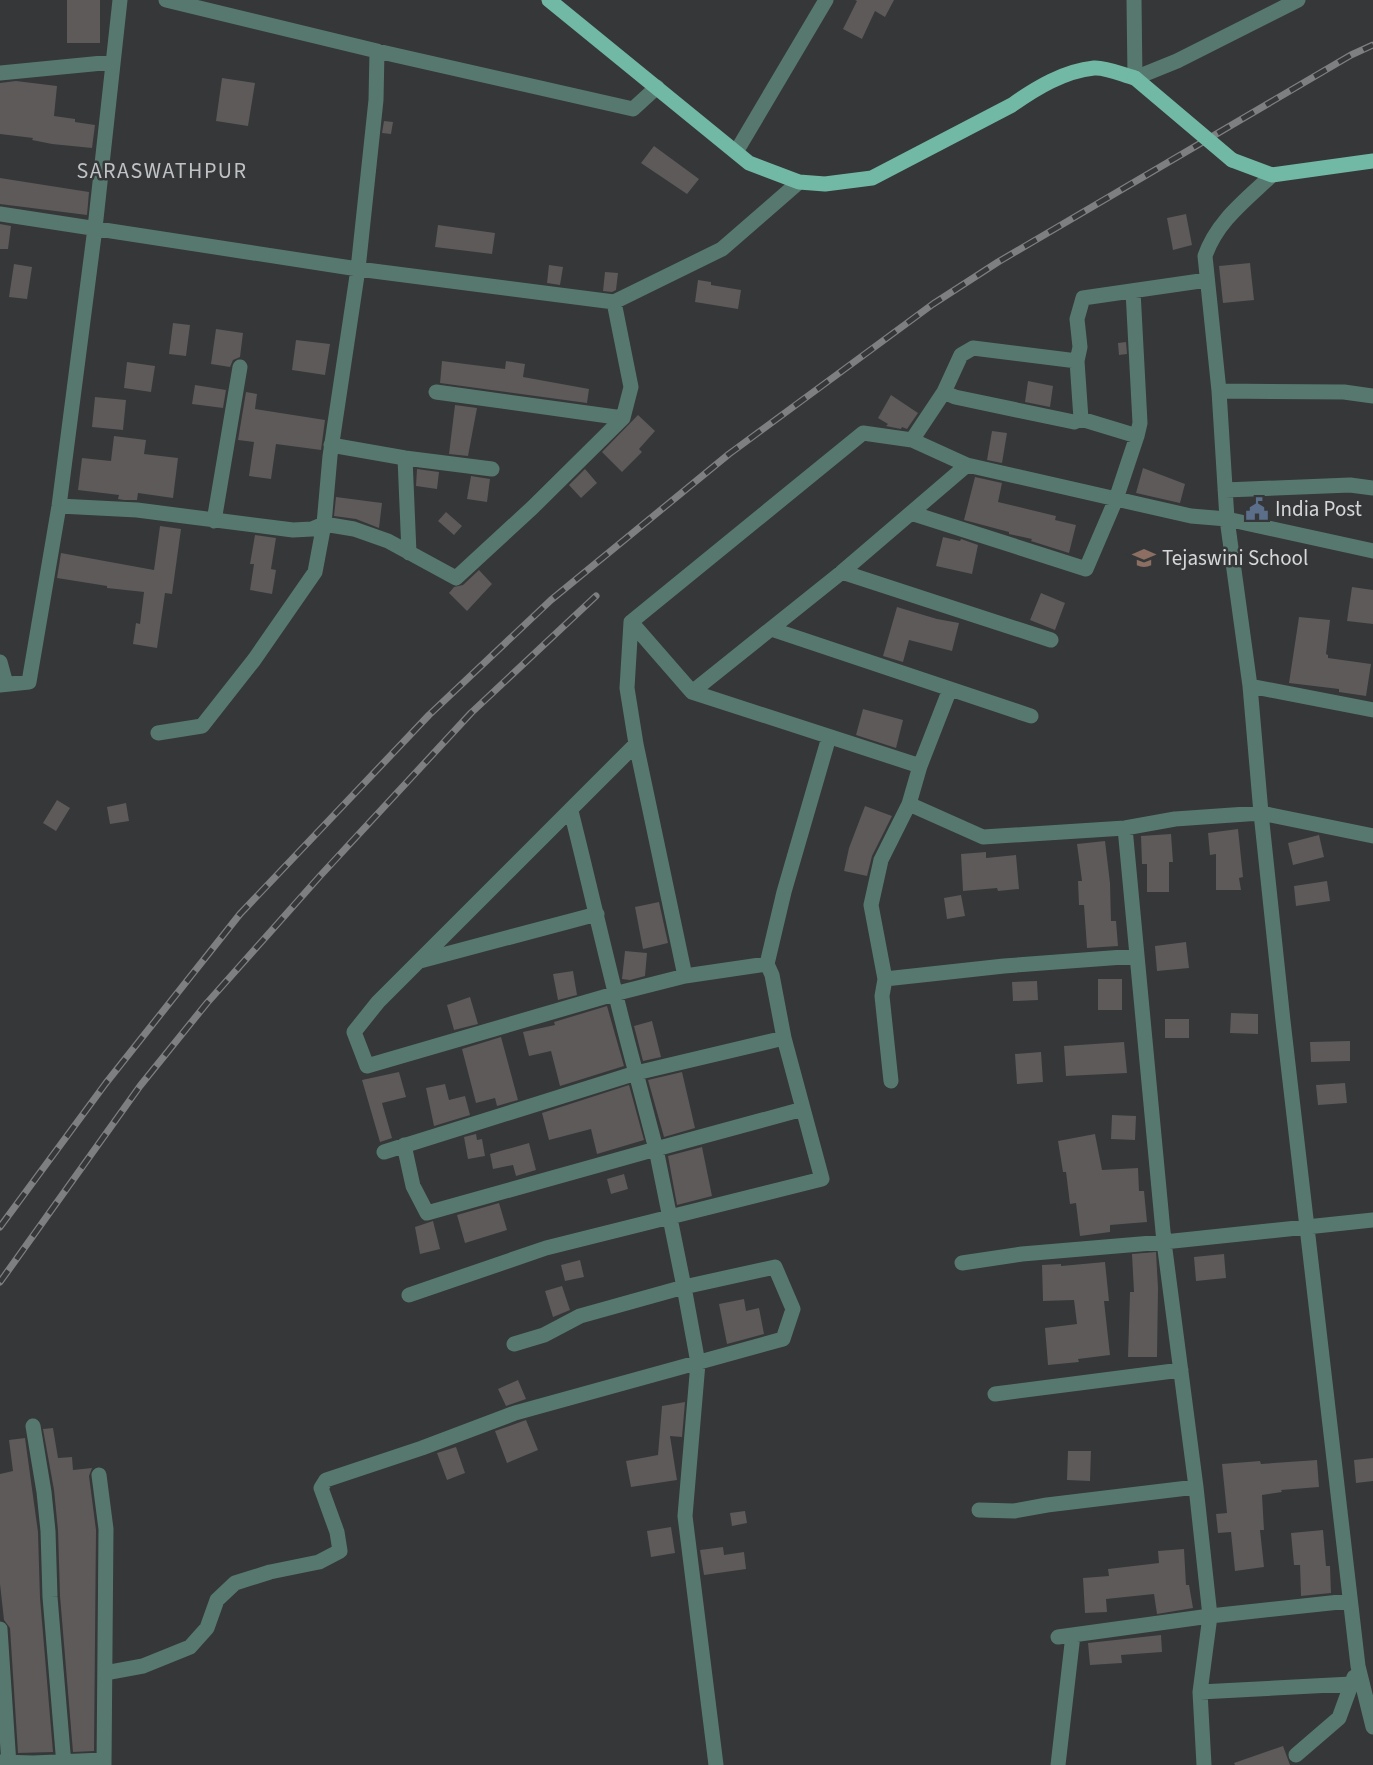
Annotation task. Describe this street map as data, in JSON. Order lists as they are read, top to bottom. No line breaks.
{"districts":["SARASWATHPUR"],"places":{"public building":["India Post"],"school or university":["Tejaswini School"]}}
